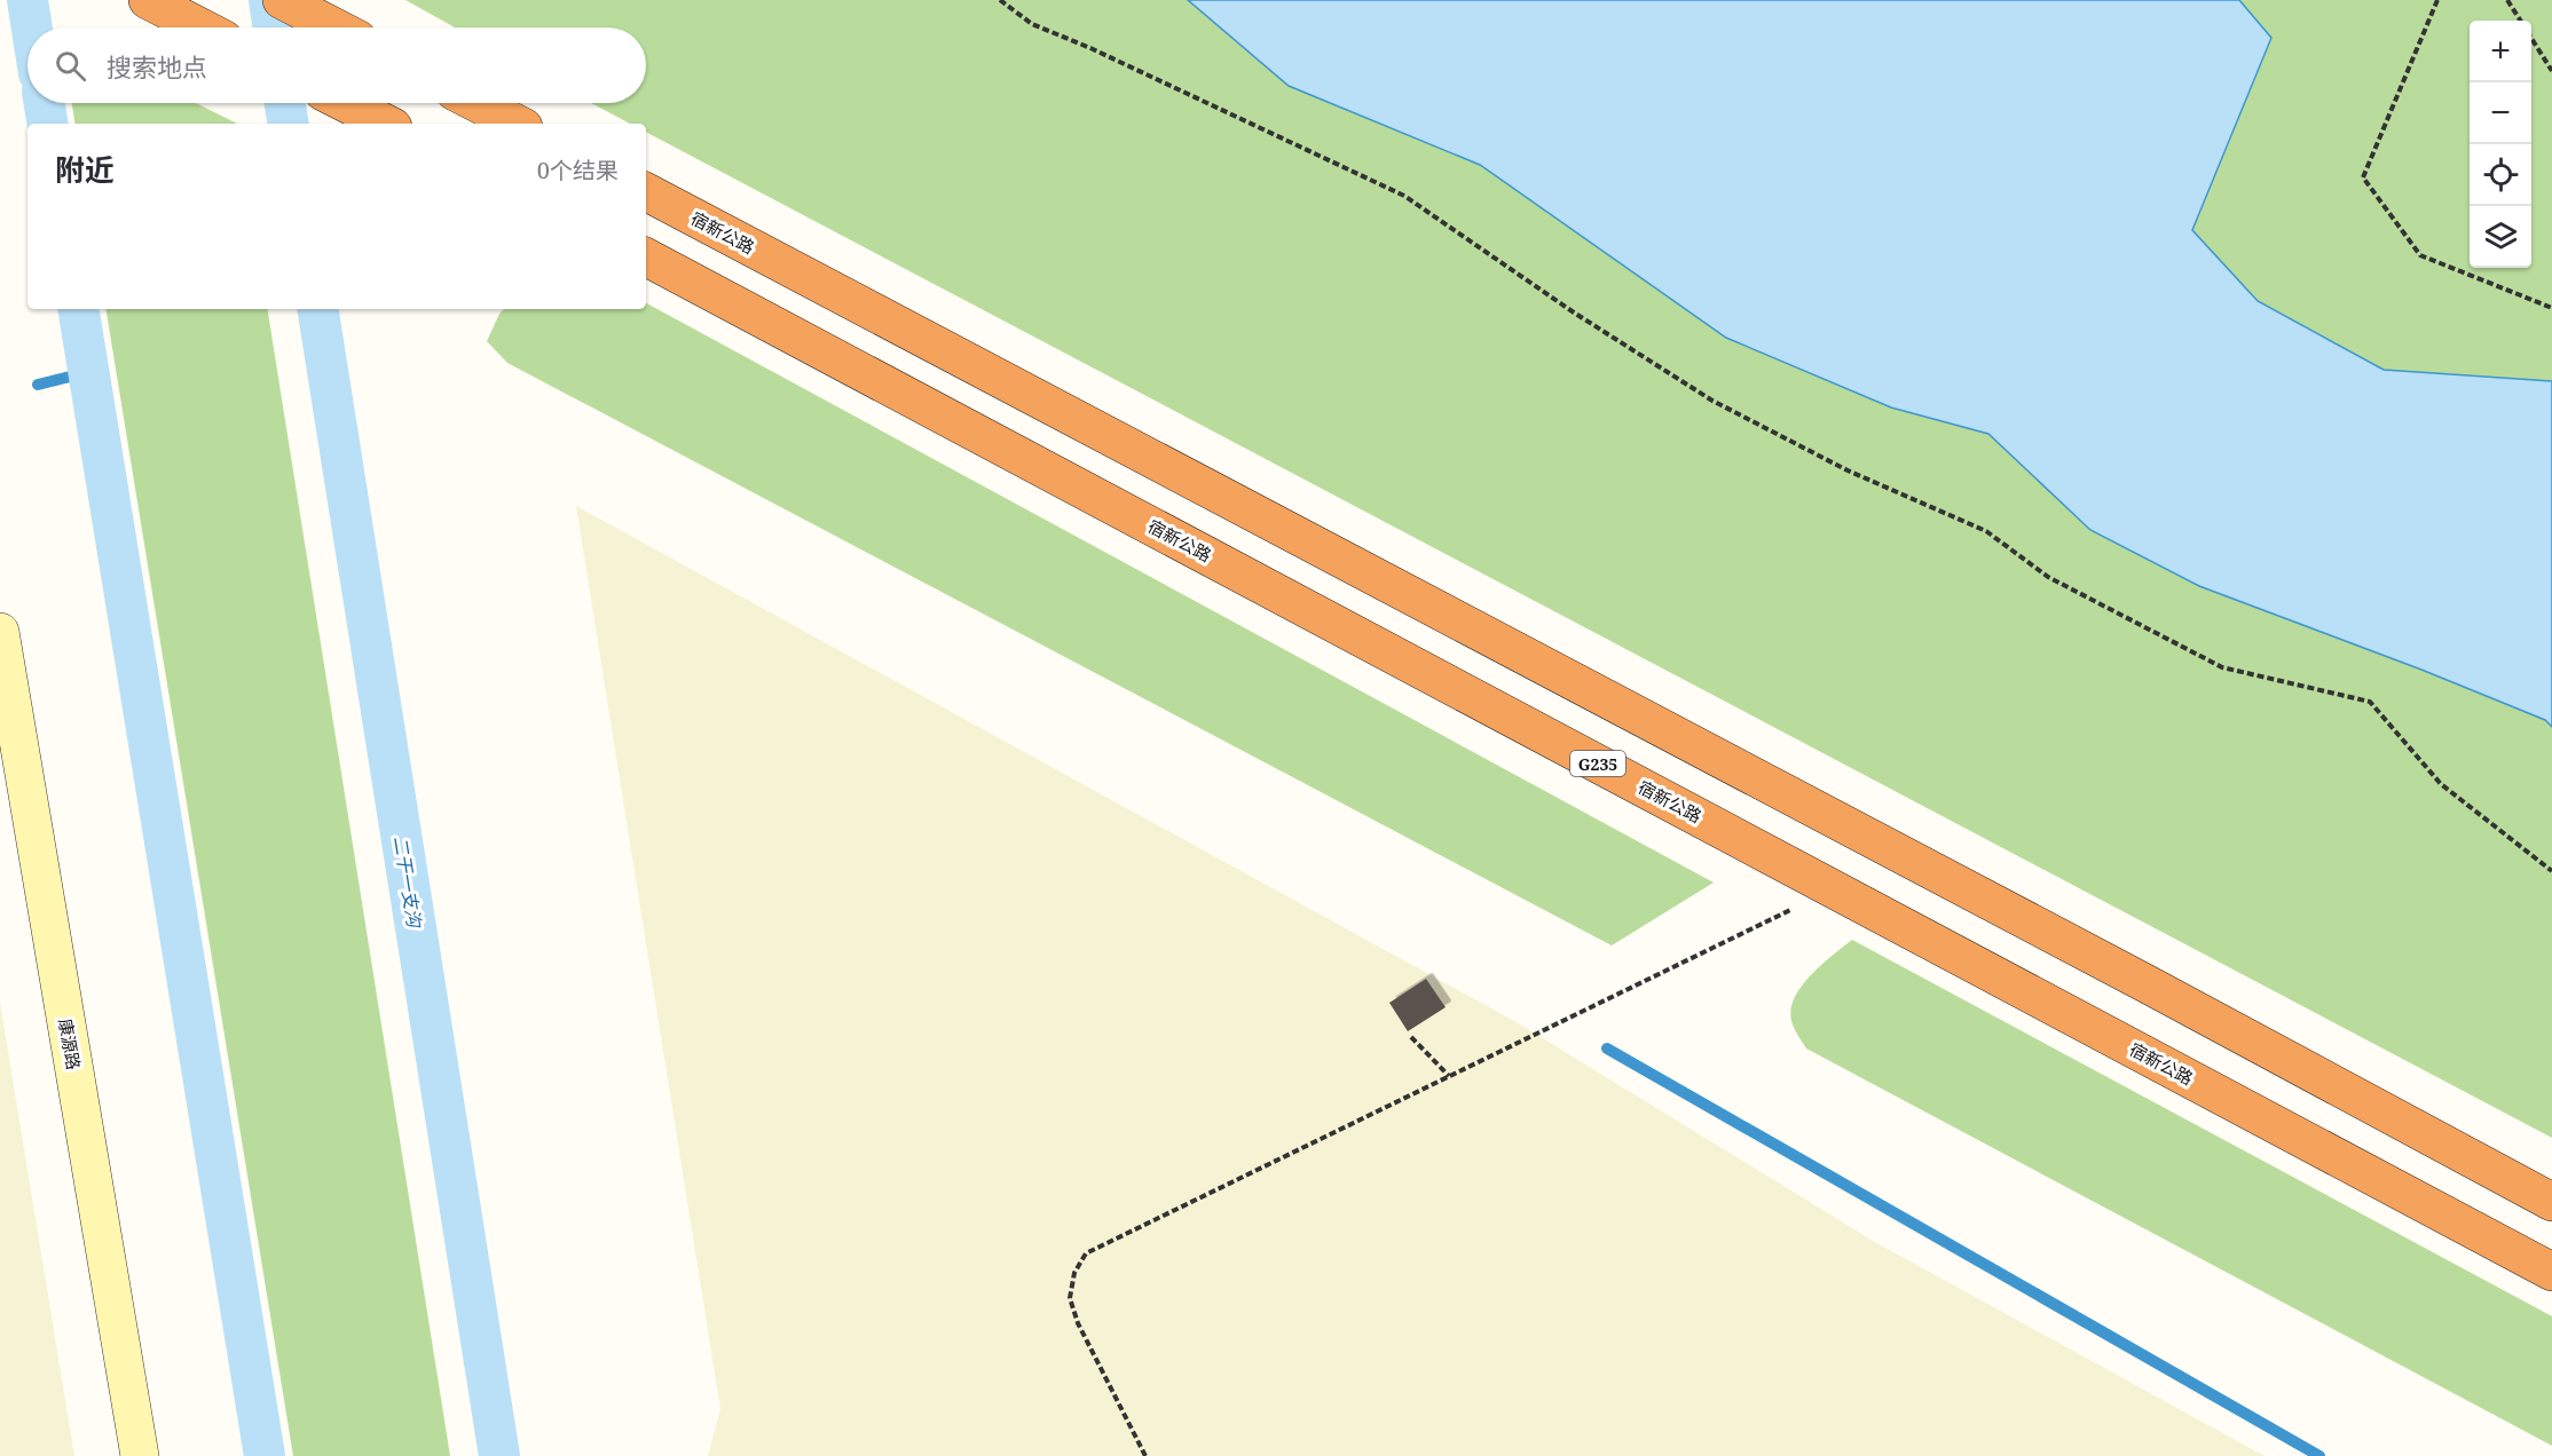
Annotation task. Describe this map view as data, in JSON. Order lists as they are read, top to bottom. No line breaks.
{"streets":{"highway":["宿新公路","G235"],"street":["康源路"]},"water":["二干一支沟"],"page":{"map_buttons":["+","−"],"search":"搜索地点","heading":["附近","0个结果"]}}
